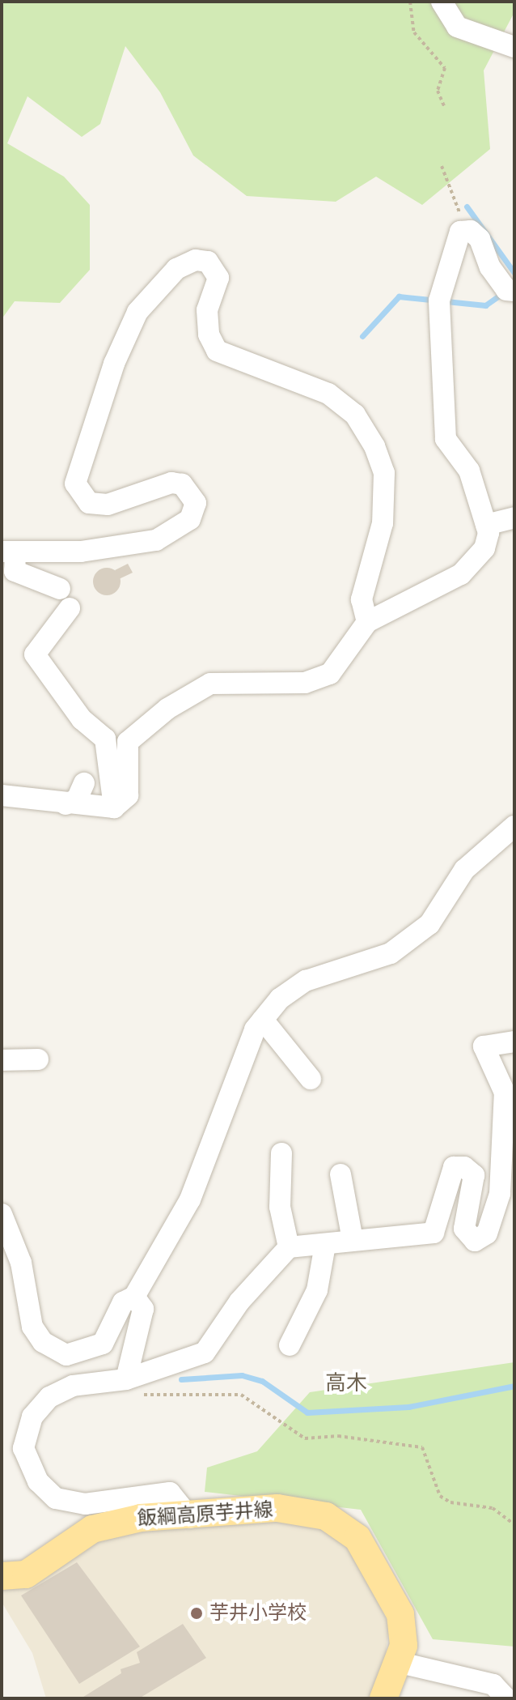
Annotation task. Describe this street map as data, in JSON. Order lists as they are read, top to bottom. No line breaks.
{"streets":{"main road":["飯綱高原芋井線"]},"districts":["高木"],"places":["芋井小学校"]}
